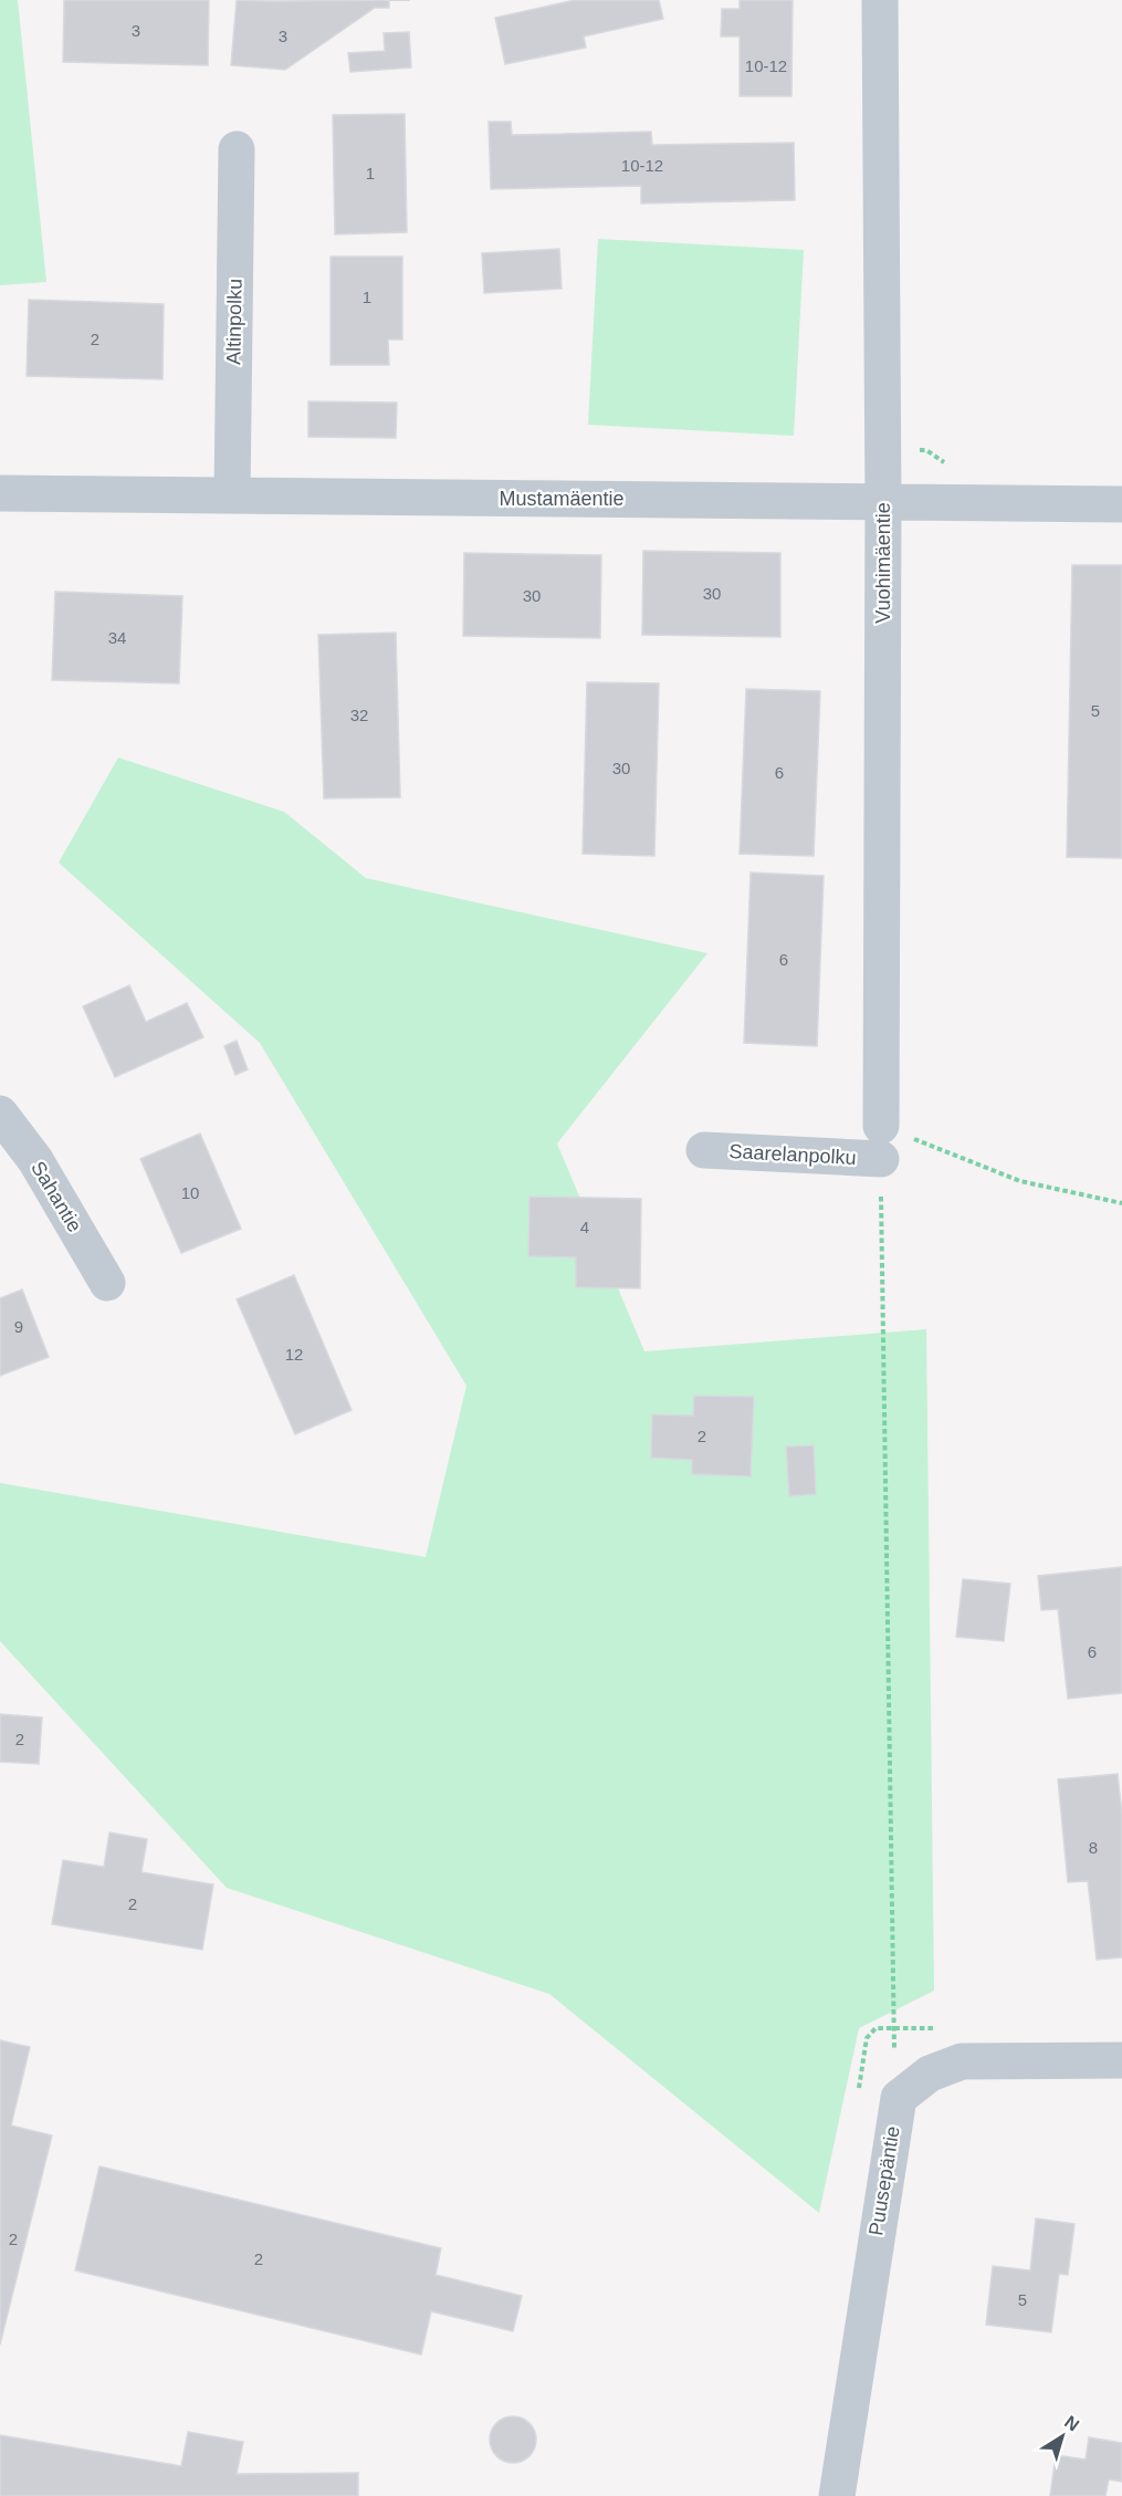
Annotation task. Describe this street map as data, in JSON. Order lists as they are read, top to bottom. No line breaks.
{"streets":{"street":["Altinpolku","Mustamäentie","Vuohimäentie","Saarelanpolku","Sahantie","Puusepäntie"]},"crossings":[["Altinpolku","Mustamäentie"],["Mustamäentie","Vuohimäentie"],["Vuohimäentie","Saarelanpolku"]],"house_numbers":["3","3","10-12","10-12","1","1","2","30","30","34","5","32","30","6","6","10","4","9","12","2","6","2","8","2","2","2","5"],"north":"top right"}
